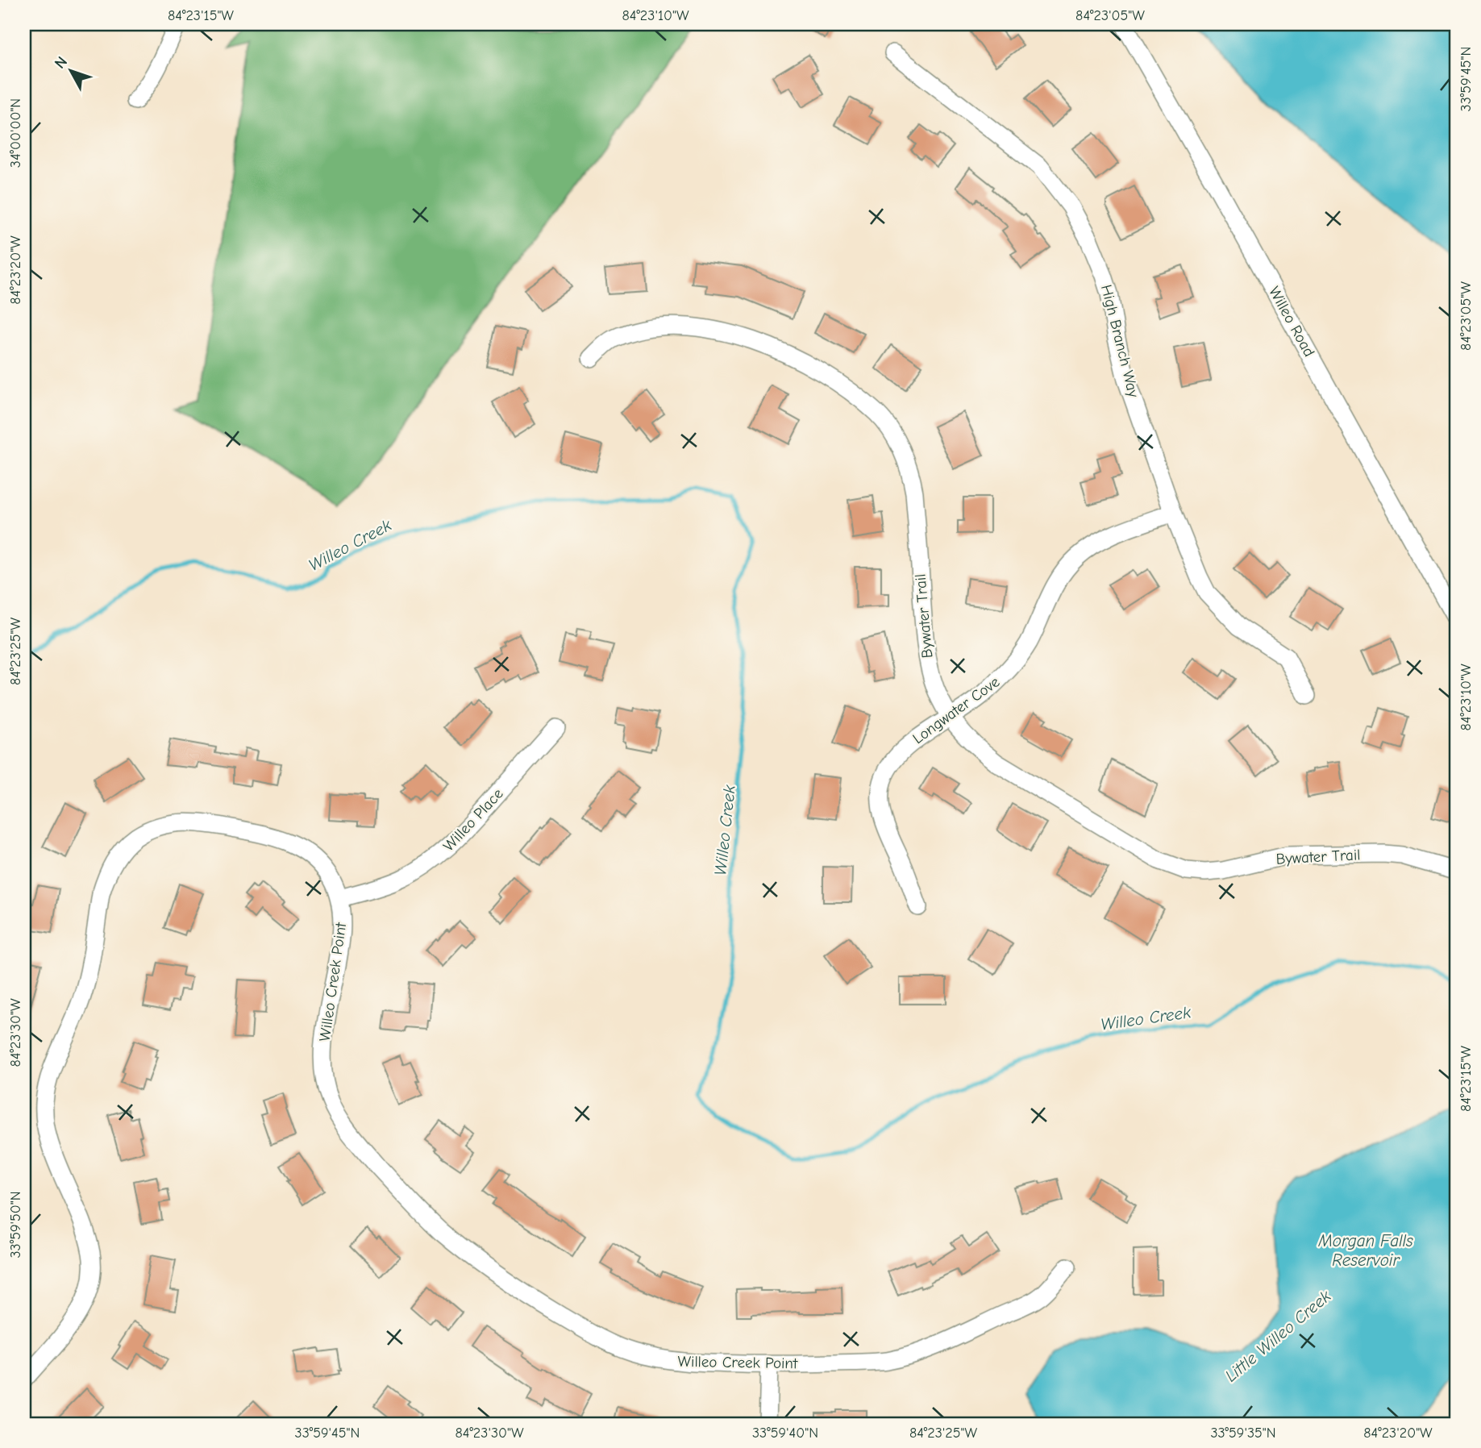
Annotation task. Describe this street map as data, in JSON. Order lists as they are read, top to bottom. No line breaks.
{"streets":{"street":["Willeo Road","High Branch Way","Bywater Trail","Longwater Cove","Willeo Place","Willeo Creek Point"]},"crossings":[["High Branch Way","Longwater Cove"],["Bywater Trail","Longwater Cove"],["Willeo Place","Willeo Creek Point"]],"water":["Willeo Creek","Morgan Falls Reservoir","Little Willeo Creek"],"north":"top left","coordinates":["84°23'15\"W","84°23'10\"W","84°23'05\"W","33°59'45\"N","34°00'00\"N","84°23'20\"W","84°23'25\"W","84°23'30\"W","33°59'50\"N","33°59'40\"N","33°59'35\"N"]}
